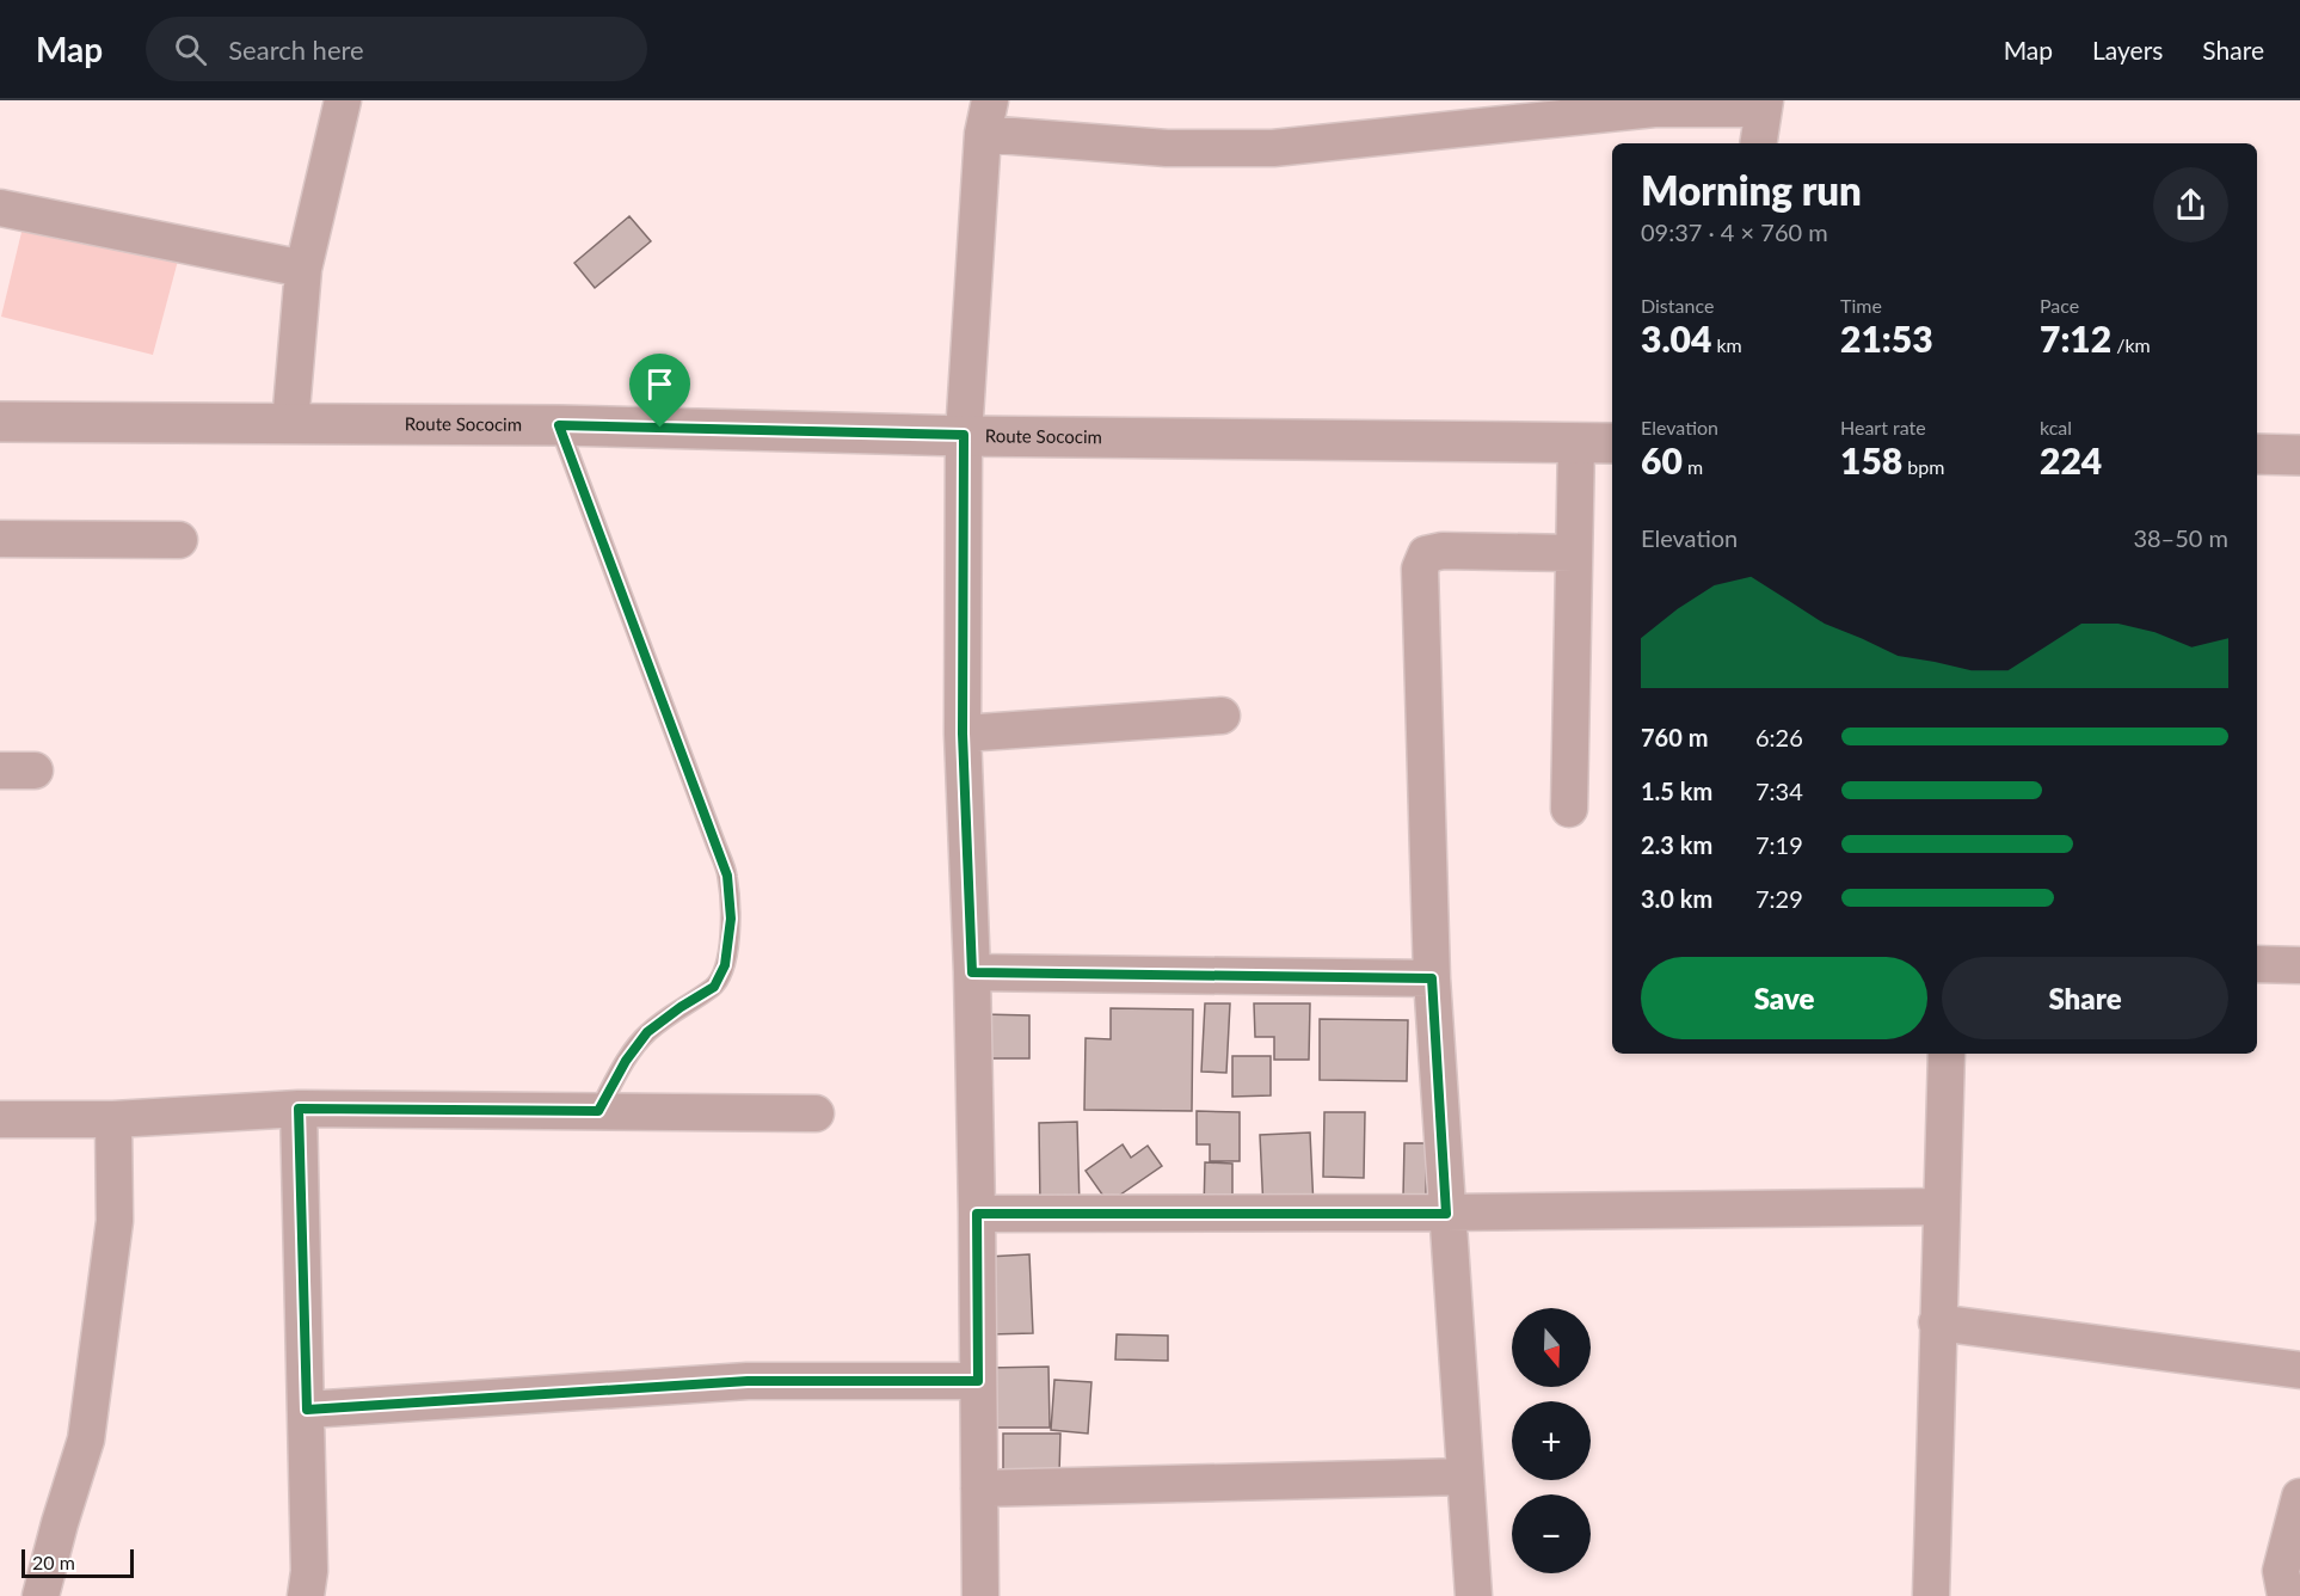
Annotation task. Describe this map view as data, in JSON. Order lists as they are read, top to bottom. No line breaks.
{"streets":{"street":["Route Sococim"]},"scale_bar":"20 m","north":"bottom","page":{"header":"Map","search":"Search here","nav":["Map","Layers","Share"],"heading":["Morning run","09:37 · 4 × 760 m"],"stats":[["Distance","3.04 km"],["Time","21:53"],["Pace","7:12 /km"],["Elevation","60 m"],["Heart rate","158 bpm"],["kcal","224"]],"chart":["Elevation","38–50 m"],"list":[{"name":"760 m","note":"6:26"},{"name":"1.5 km","note":"7:34"},{"name":"2.3 km","note":"7:19"},{"name":"3.0 km","note":"7:29"}],"buttons":["Save","Share"],"map_buttons":["+","−"],"scale":"20 m"}}
